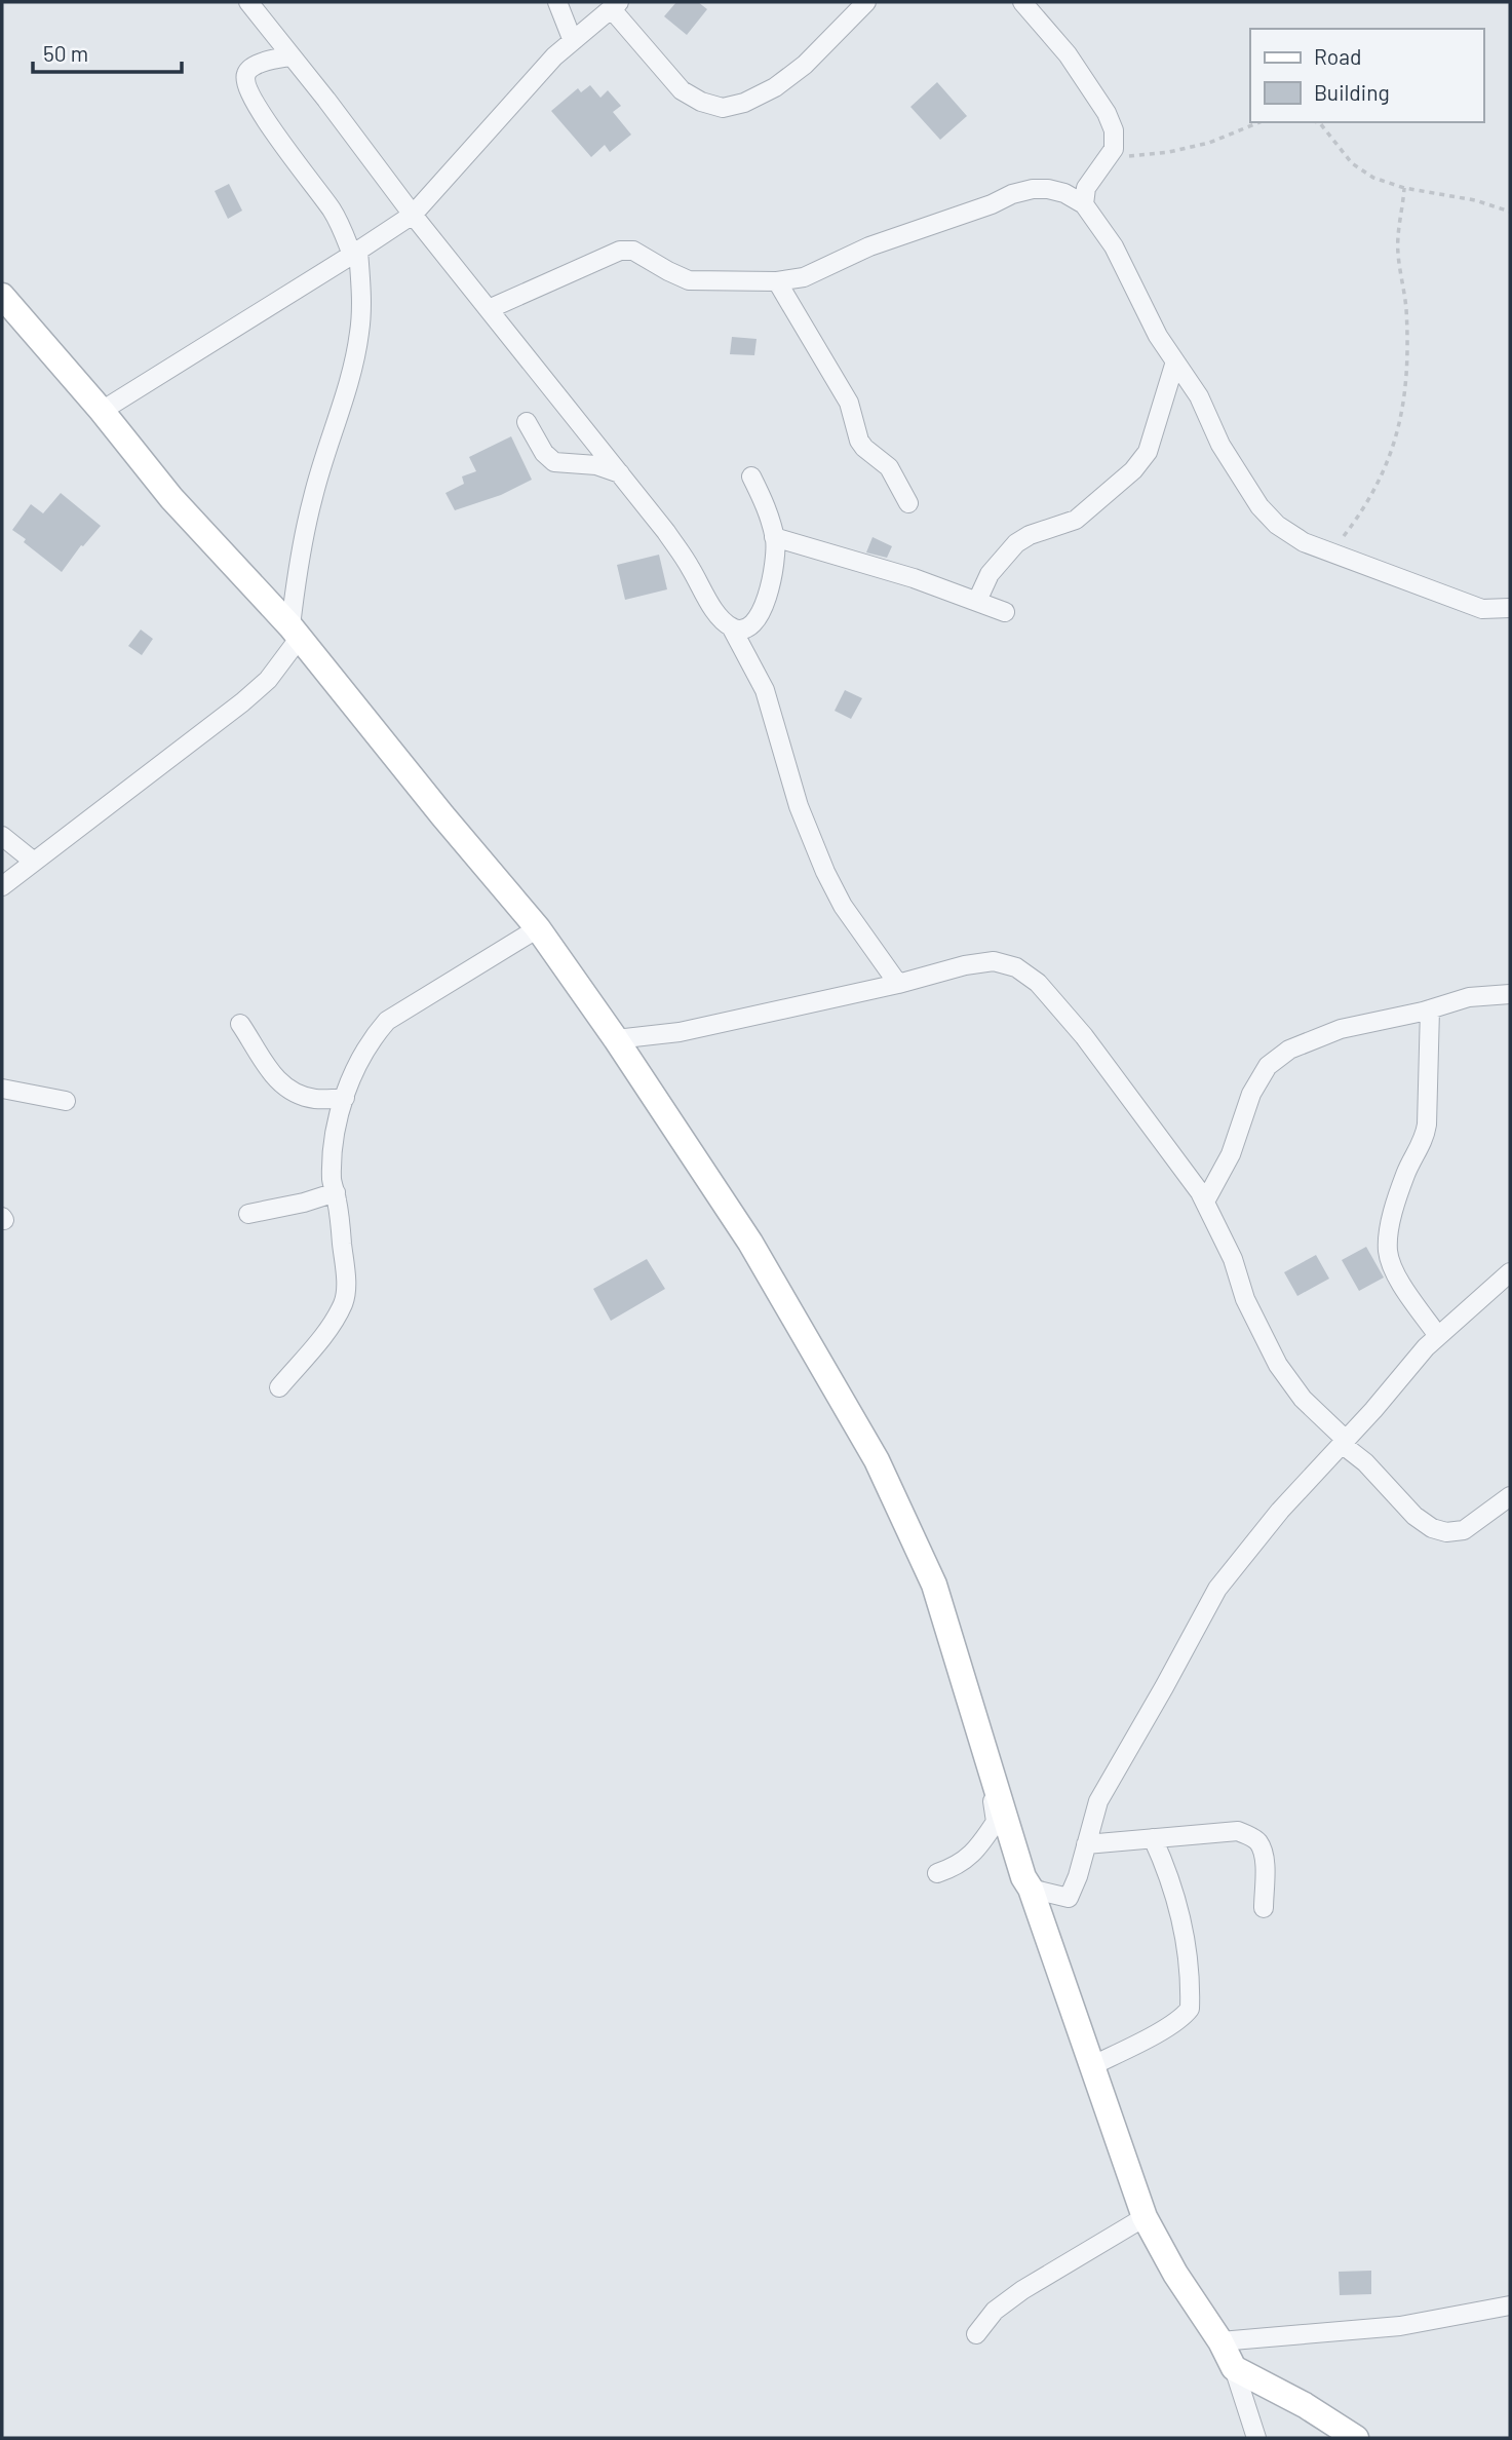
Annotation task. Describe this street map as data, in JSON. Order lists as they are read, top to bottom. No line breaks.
{"legend":["Road","Building"],"scale_bar":"50 m"}
